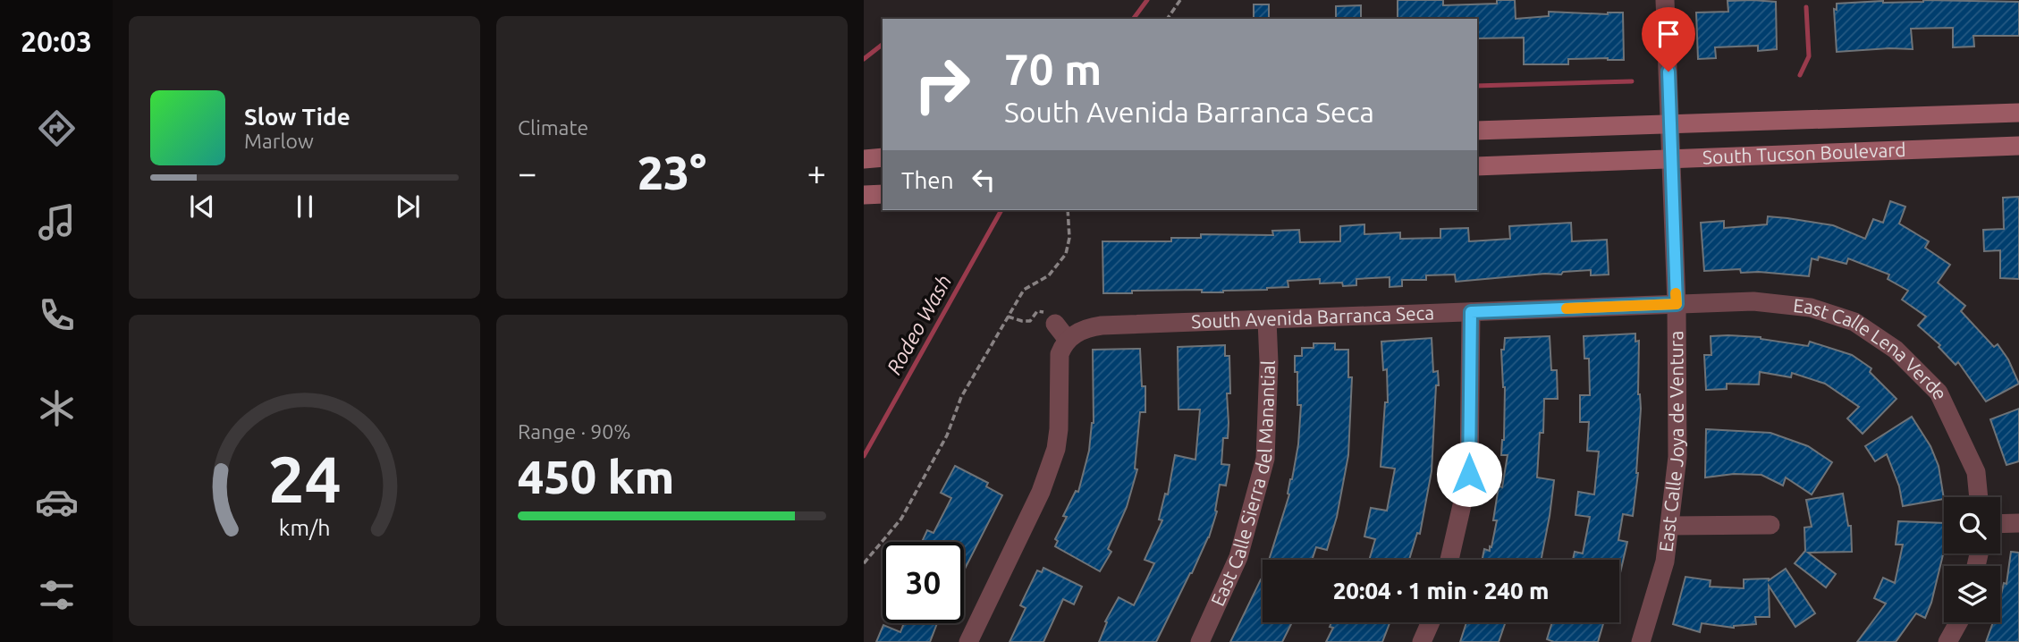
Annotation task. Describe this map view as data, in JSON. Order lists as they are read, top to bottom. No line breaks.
{"streets":{"main road":["South Tucson Boulevard"],"street":["South Avenida Barranca Seca","East Calle Lena Verde","East Calle Joya de Ventura","East Calle Sierra del Manantial"]},"crossings":[["South Tucson Boulevard","East Calle Joya de Ventura"],["South Avenida Barranca Seca","East Calle Lena Verde"],["South Avenida Barranca Seca","East Calle Joya de Ventura"],["South Avenida Barranca Seca","East Calle Sierra del Manantial"],["East Calle Lena Verde","East Calle Joya de Ventura"]],"water":["Rodeo Wash"],"page":{"tabs":"20:03","tile":["Climate",["Range · 90%","450 km"]],"turn":["70 m","South Avenida Barranca Seca"],"song":["Slow Tide","Marlow"],"heat":["−","23°","+"],"then":"Then","limit":"30","trip":"20:04 · 1 min · 240 m","gauge":["24","km/h"]}}
